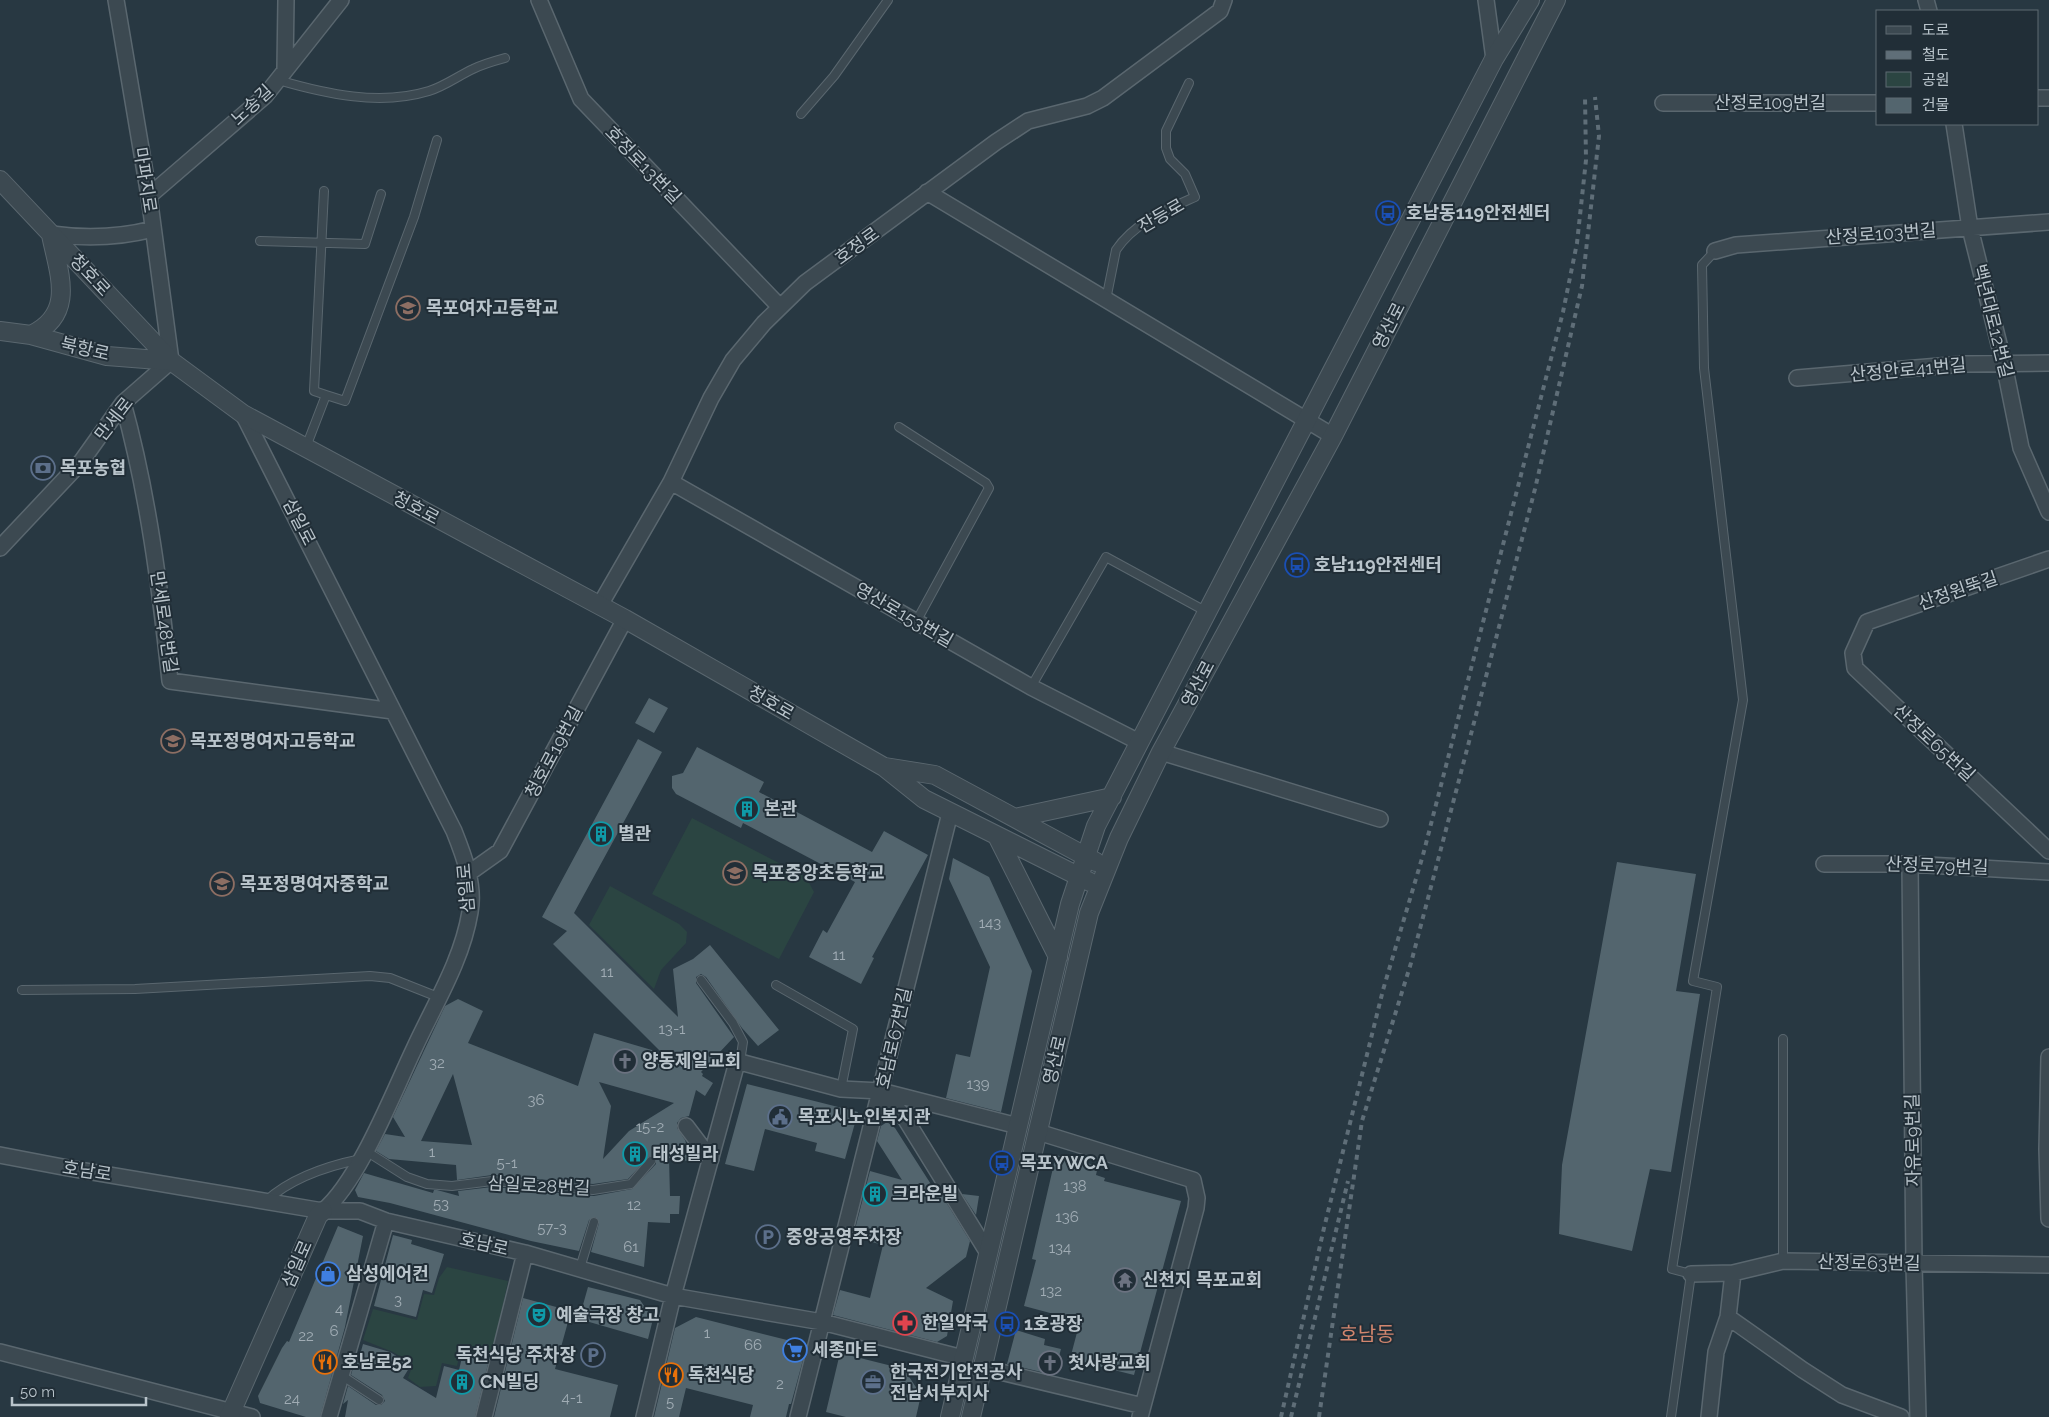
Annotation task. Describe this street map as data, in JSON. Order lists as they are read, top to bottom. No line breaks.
{"streets":{"street":["산정로109번길","노송길","호정로13번길","마파지로","산정로103번길","호정로","청호로","백년대로12번길","영산로","북항로","산정안로41번길","만세로","삼일로","산정원뚝길","영산로153번길","만세로48번길","산정로65번길","청호로19번길","산정로79번길","호남로67번길","자유로9번길","호남로","산정로63번길"],"lane":["잔등로","삼일로28번길"]},"crossings":[["노송길","마파지로"],["호정로13번길","호정로"],["마파지로","청호로"],["마파지로","북항로"],["마파지로","만세로"],["산정로103번길","백년대로12번길"],["호정로","청호로"],["호정로","영산로153번길"],["청호로","영산로"],["청호로","북항로"],["청호로","만세로"],["청호로","삼일로"],["청호로","청호로19번길"],["청호로","호남로67번길"],["백년대로12번길","산정안로41번길"],["영산로","영산로153번길"],["영산로","호남로"],["북항로","만세로"],["만세로","만세로48번길"],["삼일로","만세로48번길"],["삼일로","청호로19번길"],["삼일로","호남로"],["삼일로","삼일로28번길"],["산정원뚝길","산정로65번길"],["산정로79번길","자유로9번길"],["호남로67번길","호남로"],["자유로9번길","산정로63번길"]],"districts":["호남동"],"places":{"bus stop":["호남동119안전센터","호남119안전센터","목포YWCA","1호광장"],"school or university":["목포여자고등학교","목포정명여자고등학교","목포중앙초등학교","목포정명여자중학교"],"bank":["목포농협"],"building":["본관","별관","태성빌라","크라운빌","CN빌딩"],"church":["양동제일교회","첫사랑교회"],"public building":["목포시노인복지관"],"parking":["중앙공영주차장","독천식당 주차장"],"shop":["삼성에어컨"],"temple":["신천지 목포교회"],"theatre":["예술극장 창고"],"pharmacy":["한일약국"],"supermarket":["세종마트"],"restaurant":["호남로52","독천식당"],"office":["한국전기안전공사 전남서부지사"]},"house_numbers":["143","11","11","13-1","32","139","36","15-2","1","5-1","138","53","12","136","57-3","61","134","132","3","4","6","1","22","66","2","4-1","24","5"],"legend":["도로","철도","공원","건물"],"scale_bar":"50 m"}
